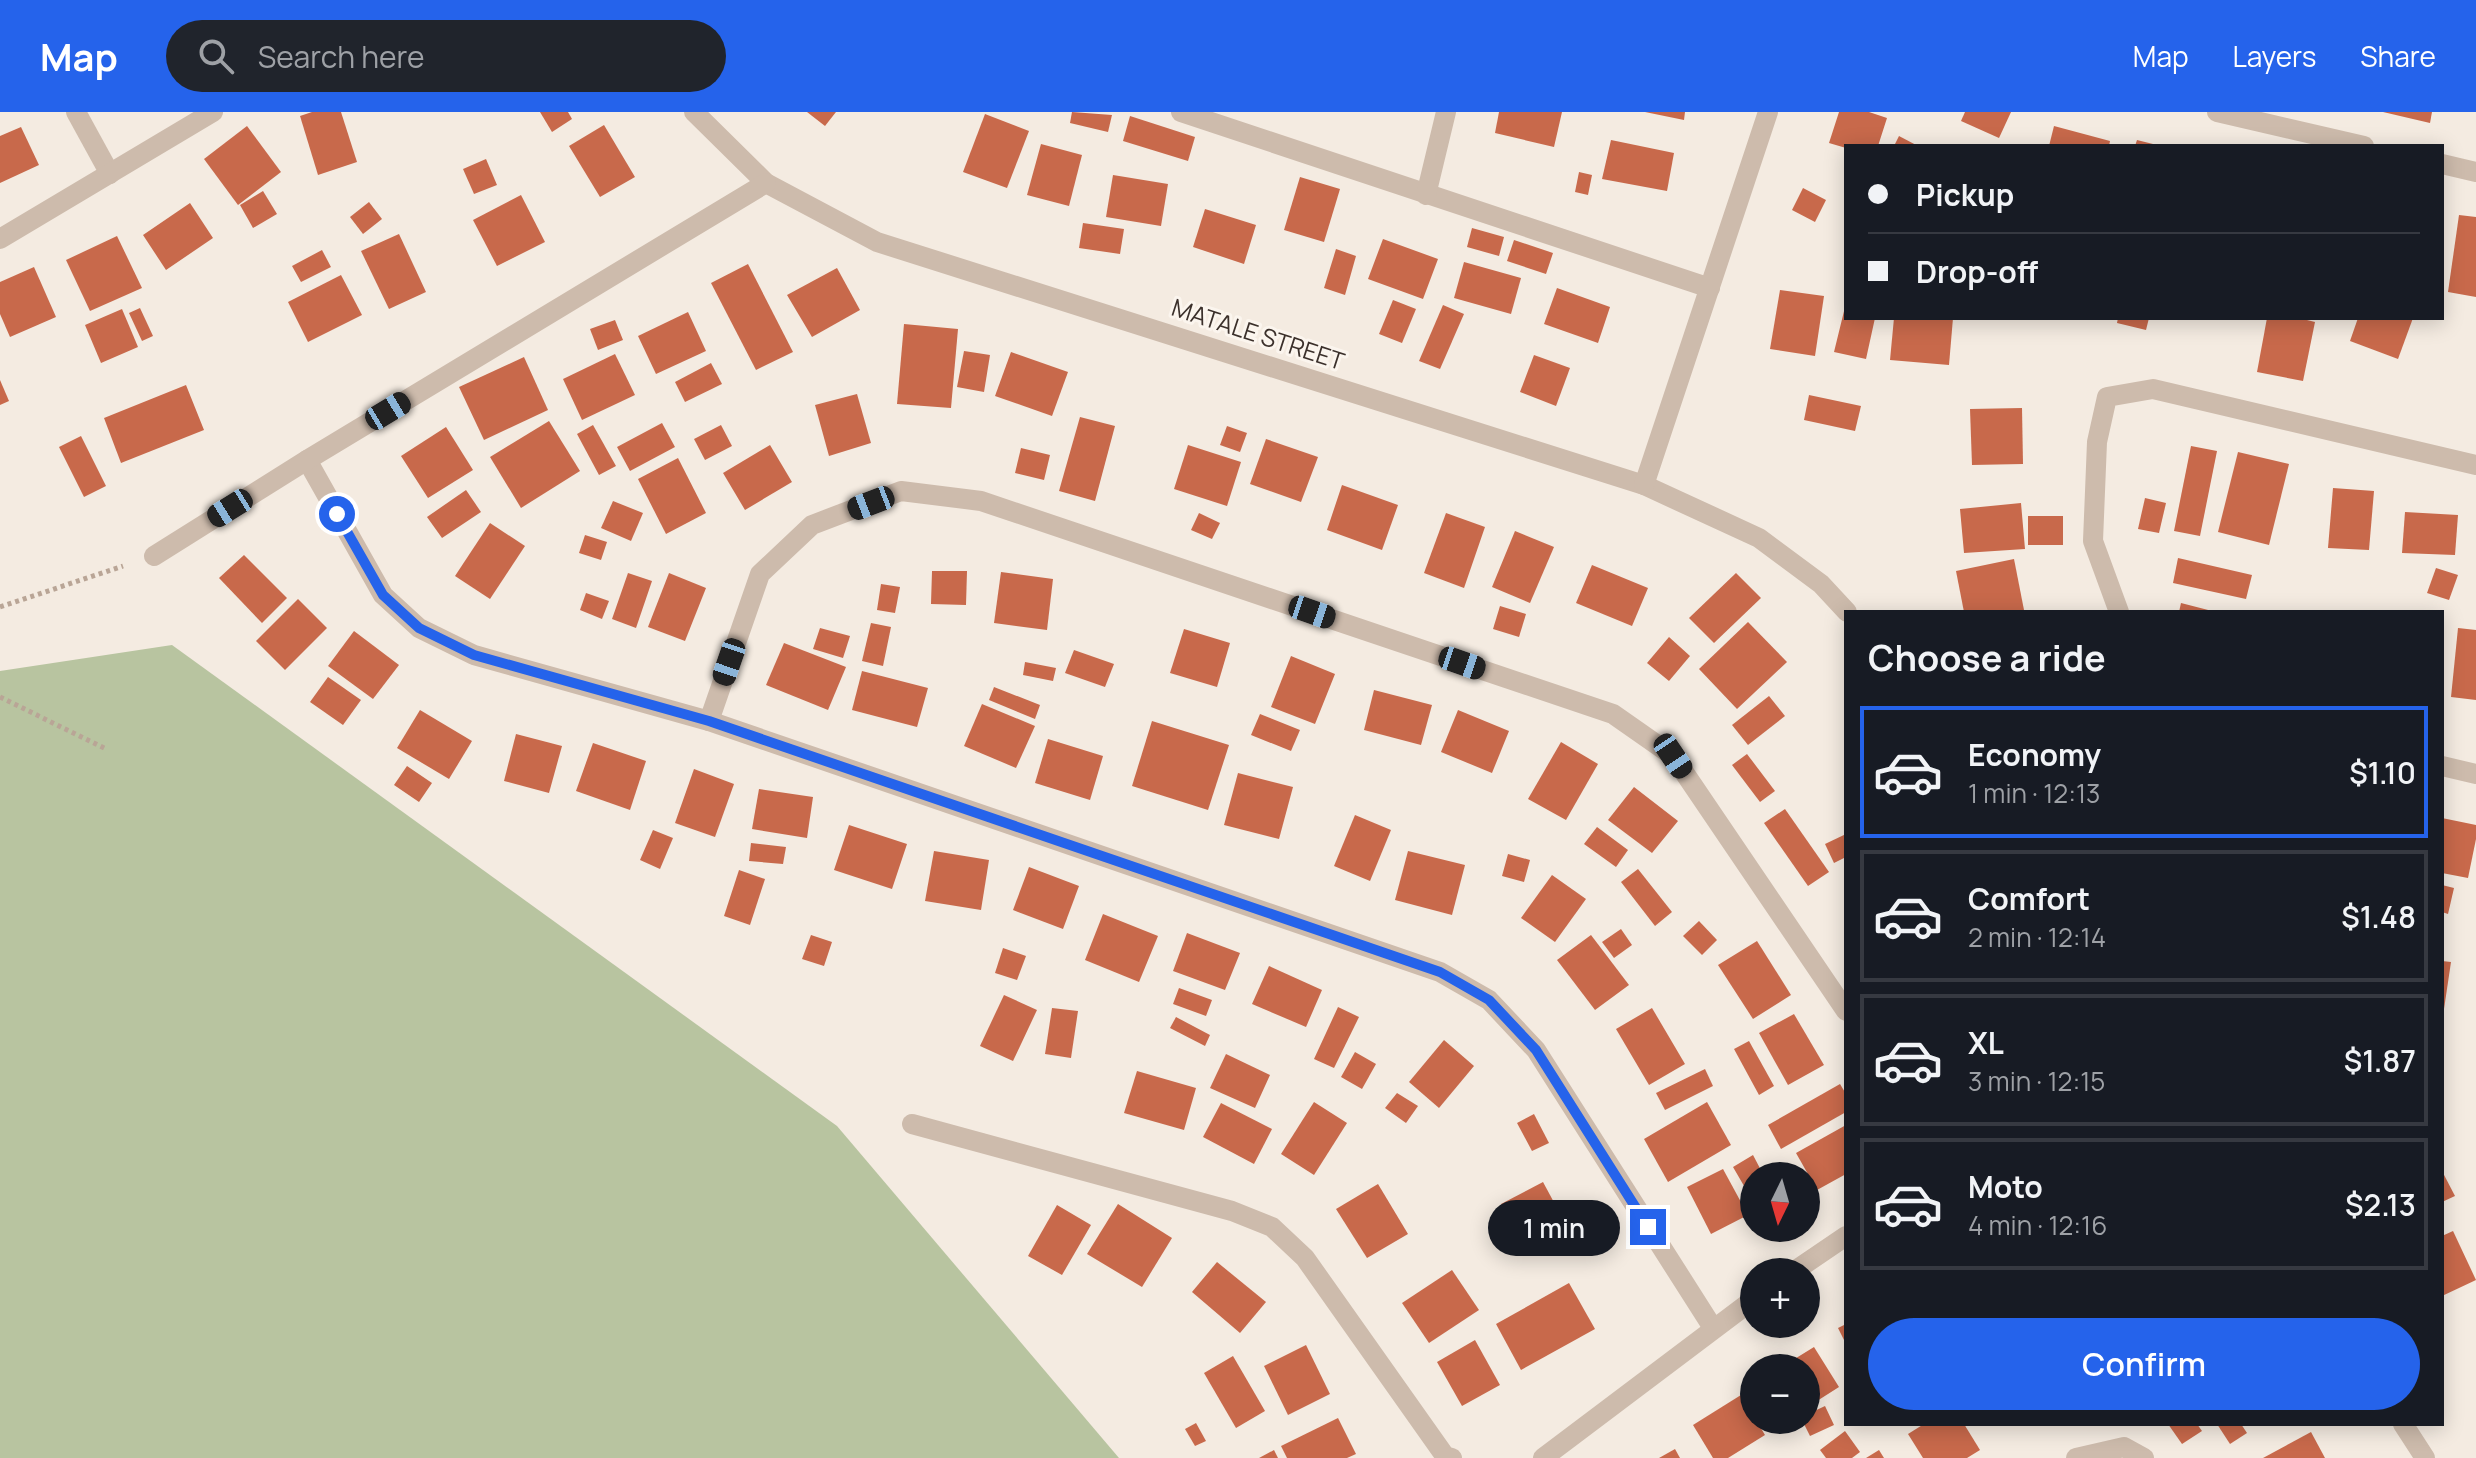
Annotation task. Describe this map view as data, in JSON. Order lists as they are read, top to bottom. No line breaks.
{"streets":{"street":["MATALE STREET"]},"north":"bottom","page":{"header":"Map","search":"Search here","nav":["Map","Layers","Share"],"banner":["Pickup","Drop-off"],"heading":"Choose a ride","list":[{"name":"Economy","note":"1 min · 12:13","value":"$1.10"},{"name":"Comfort","note":"2 min · 12:14","value":"$1.48"},{"name":"XL","note":"3 min · 12:15","value":"$1.87"},{"name":"Moto","note":"4 min · 12:16","value":"$2.13"}],"map_buttons":["+","−"],"bubble":"1 min","buttons":"Confirm"}}
